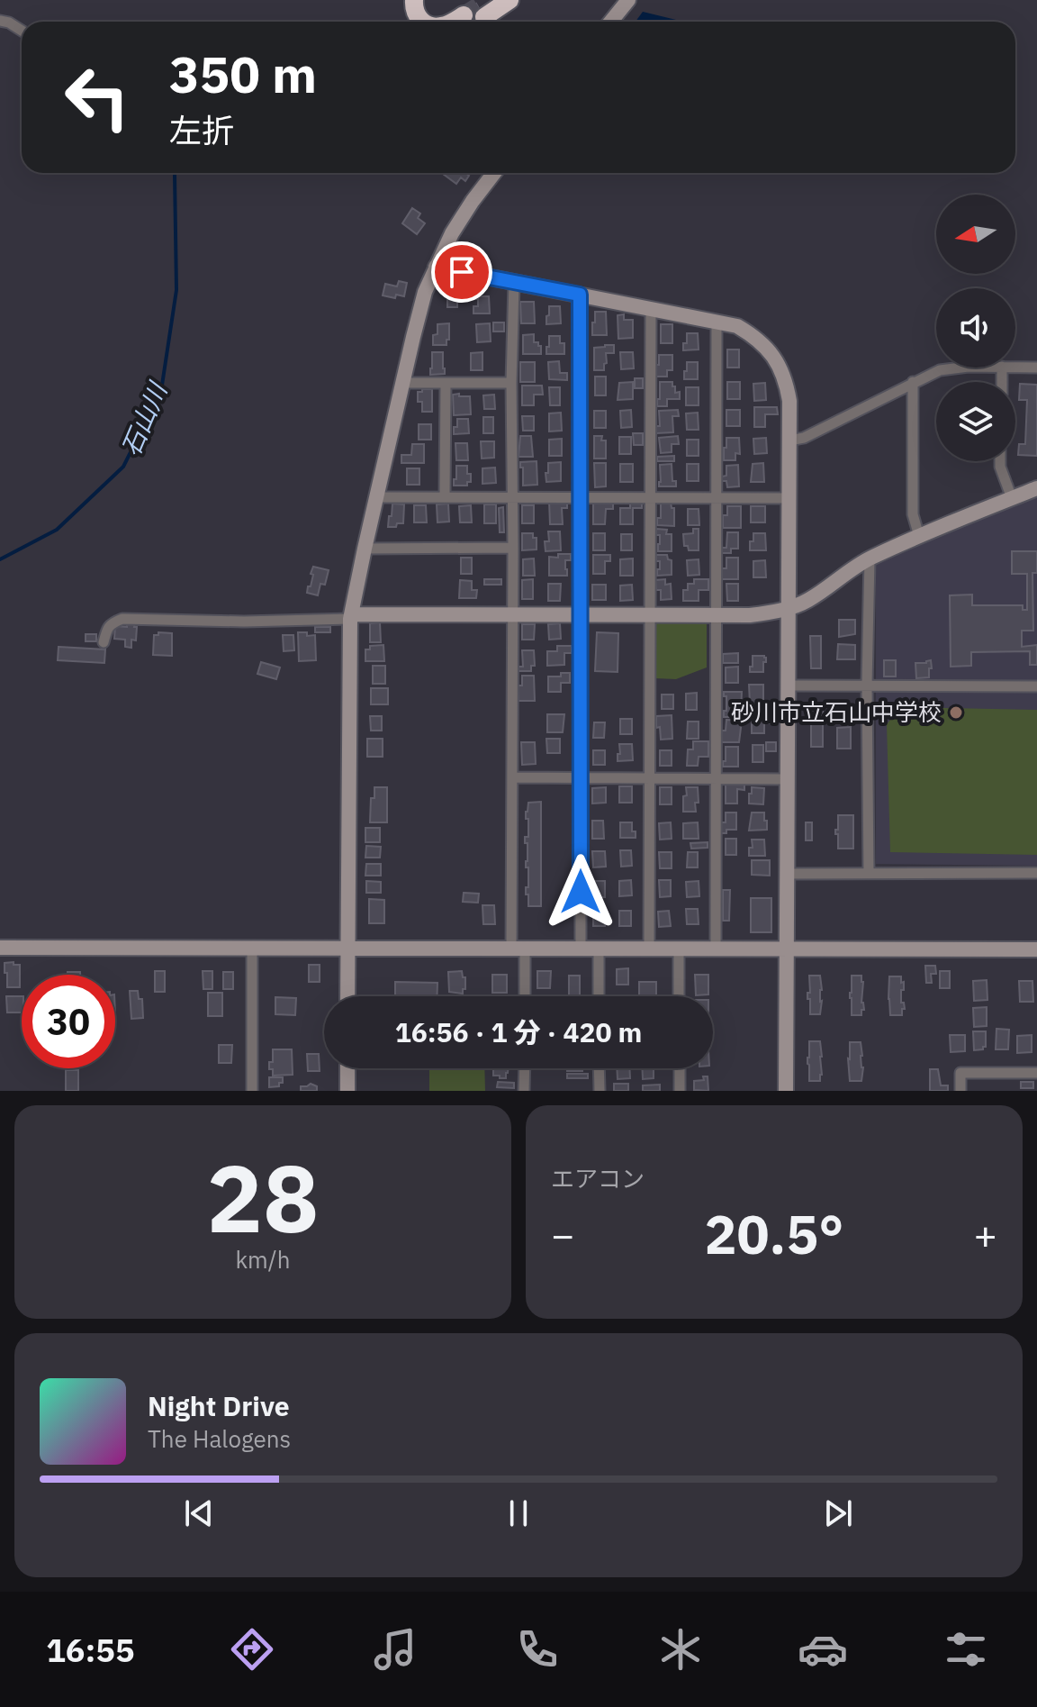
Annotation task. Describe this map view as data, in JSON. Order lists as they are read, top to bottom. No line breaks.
{"water":["石山川"],"places":["砂川市立石山中学校"],"north":"left","page":{"turn":["350 m","左折"],"limit":"30","trip":"16:56 · 1 分 · 420 m","tile":[["28","km/h"],"エアコン"],"heat":["−","20.5°","+"],"song":["Night Drive","The Halogens"],"tabs":"16:55"}}
